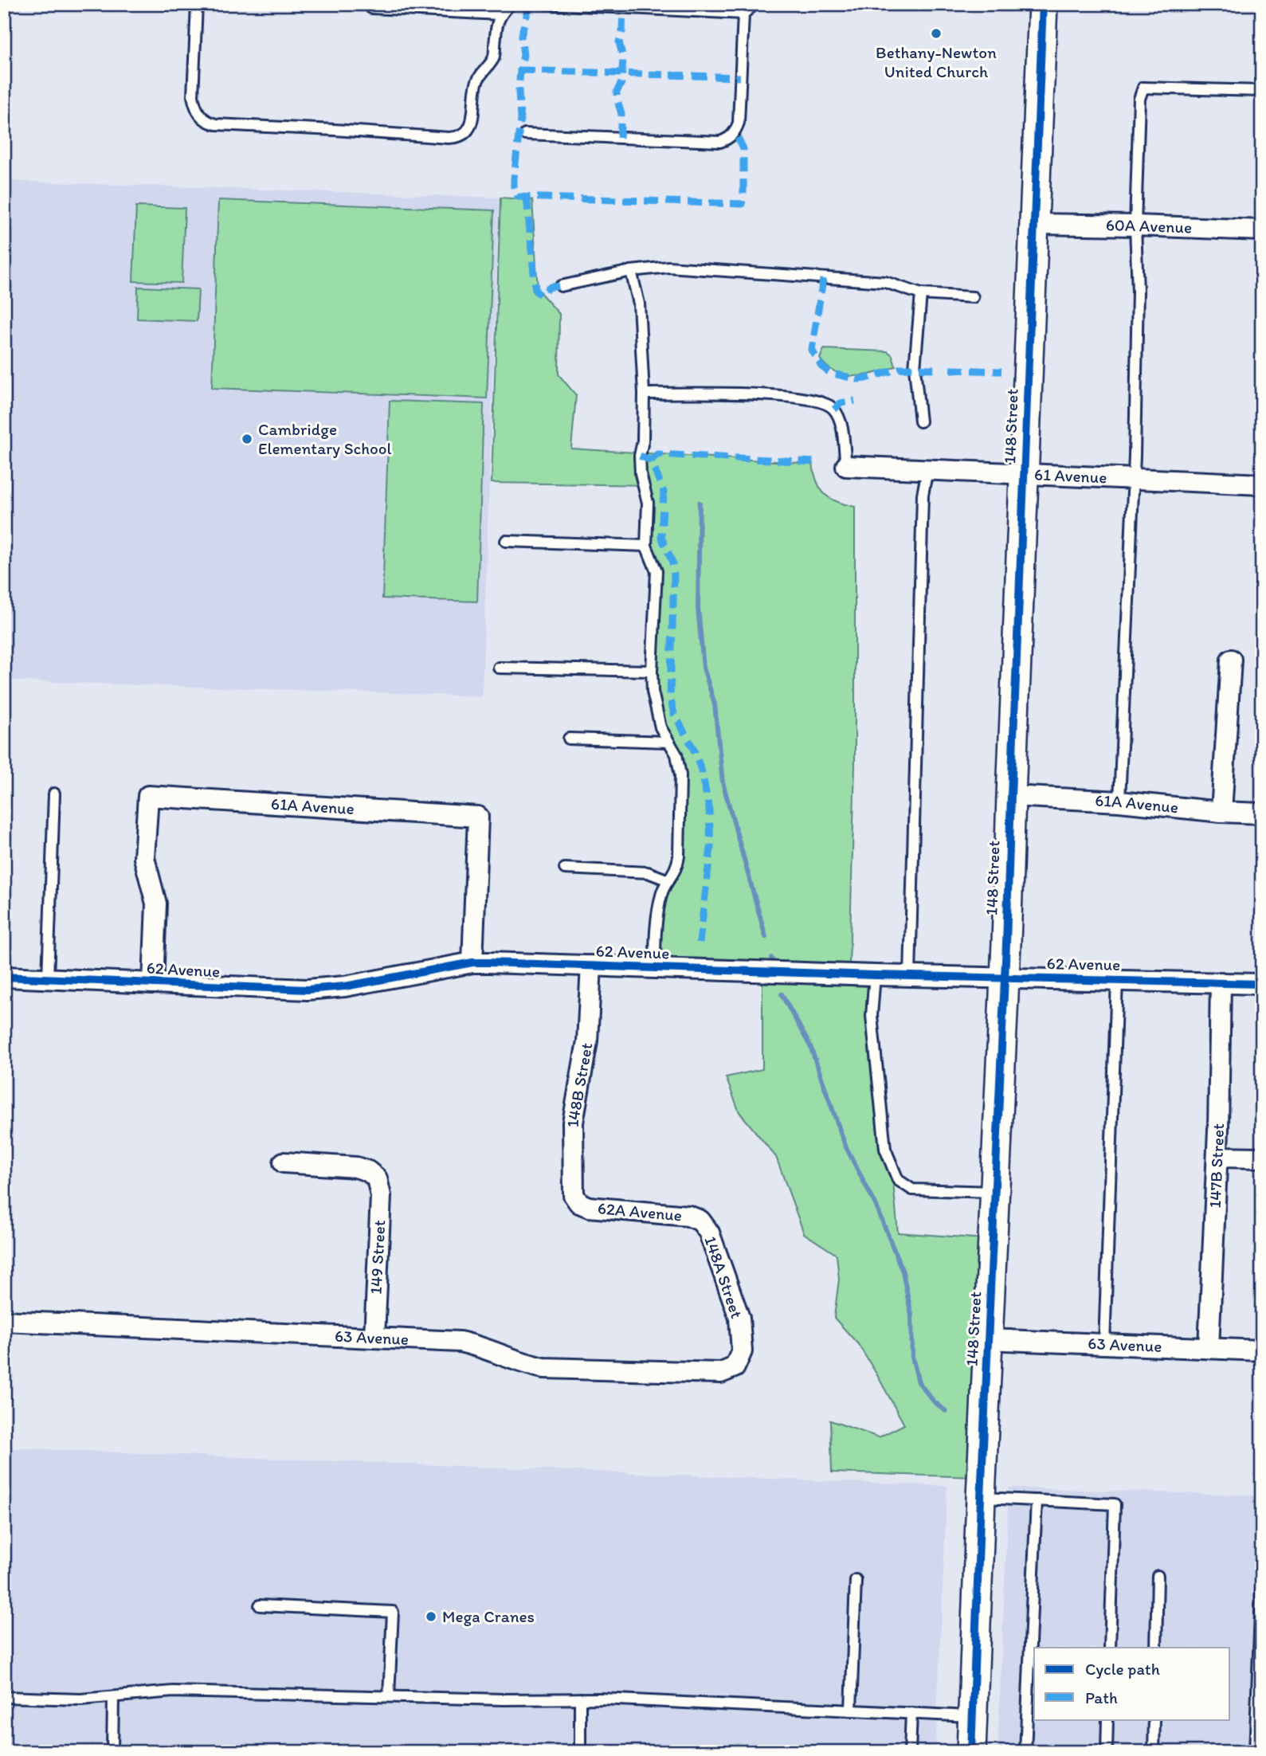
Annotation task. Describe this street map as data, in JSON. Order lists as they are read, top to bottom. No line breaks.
{"streets":{"main road":["148 Street"],"street":["60A Avenue","61 Avenue","61A Avenue","62 Avenue","148B Street","147B Street","62A Avenue","149 Street","148A Street","63 Avenue"]},"crossings":[["60A Avenue","148 Street"],["148 Street","61 Avenue"],["148 Street","61A Avenue"],["148 Street","62 Avenue"],["148 Street","63 Avenue"],["61A Avenue","62 Avenue"],["62 Avenue","148B Street"],["62 Avenue","147B Street"],["148B Street","62A Avenue"],["147B Street","63 Avenue"],["62A Avenue","148A Street"],["149 Street","63 Avenue"],["148A Street","63 Avenue"]],"places":["Bethany-Newton United Church","Cambridge Elementary School","Mega Cranes"],"legend":["Cycle path","Path"]}
